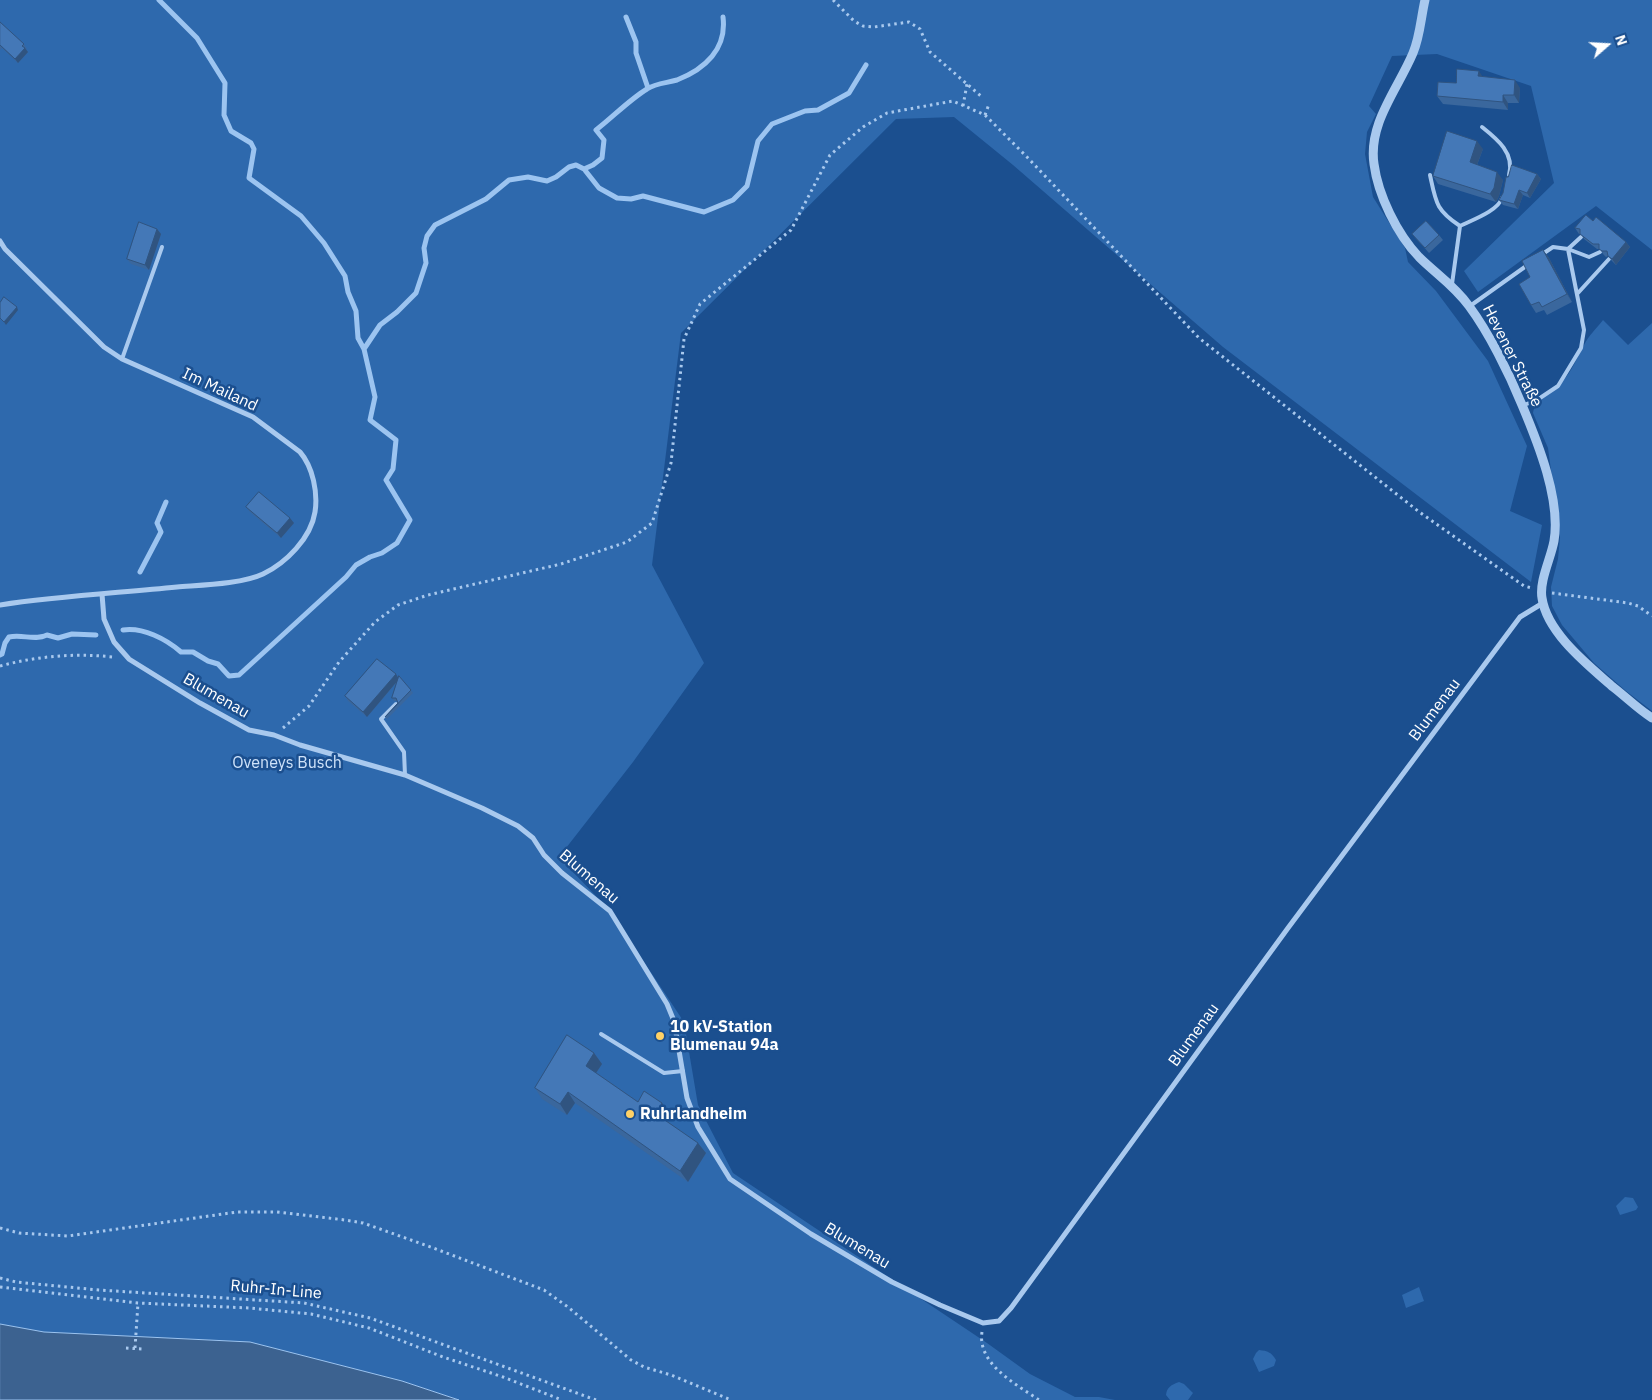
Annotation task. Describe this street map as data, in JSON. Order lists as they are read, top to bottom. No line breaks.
{"streets":{"street":["Hevener Straße","Im Mailand","Blumenau"],"path":["Ruhr-In-Line"]},"crossings":[["Hevener Straße","Blumenau"],["Im Mailand","Blumenau"]],"parks":["Oveneys Busch"],"places":["10 kV-Station Blumenau 94a","Ruhrlandheim"],"north":"right"}
